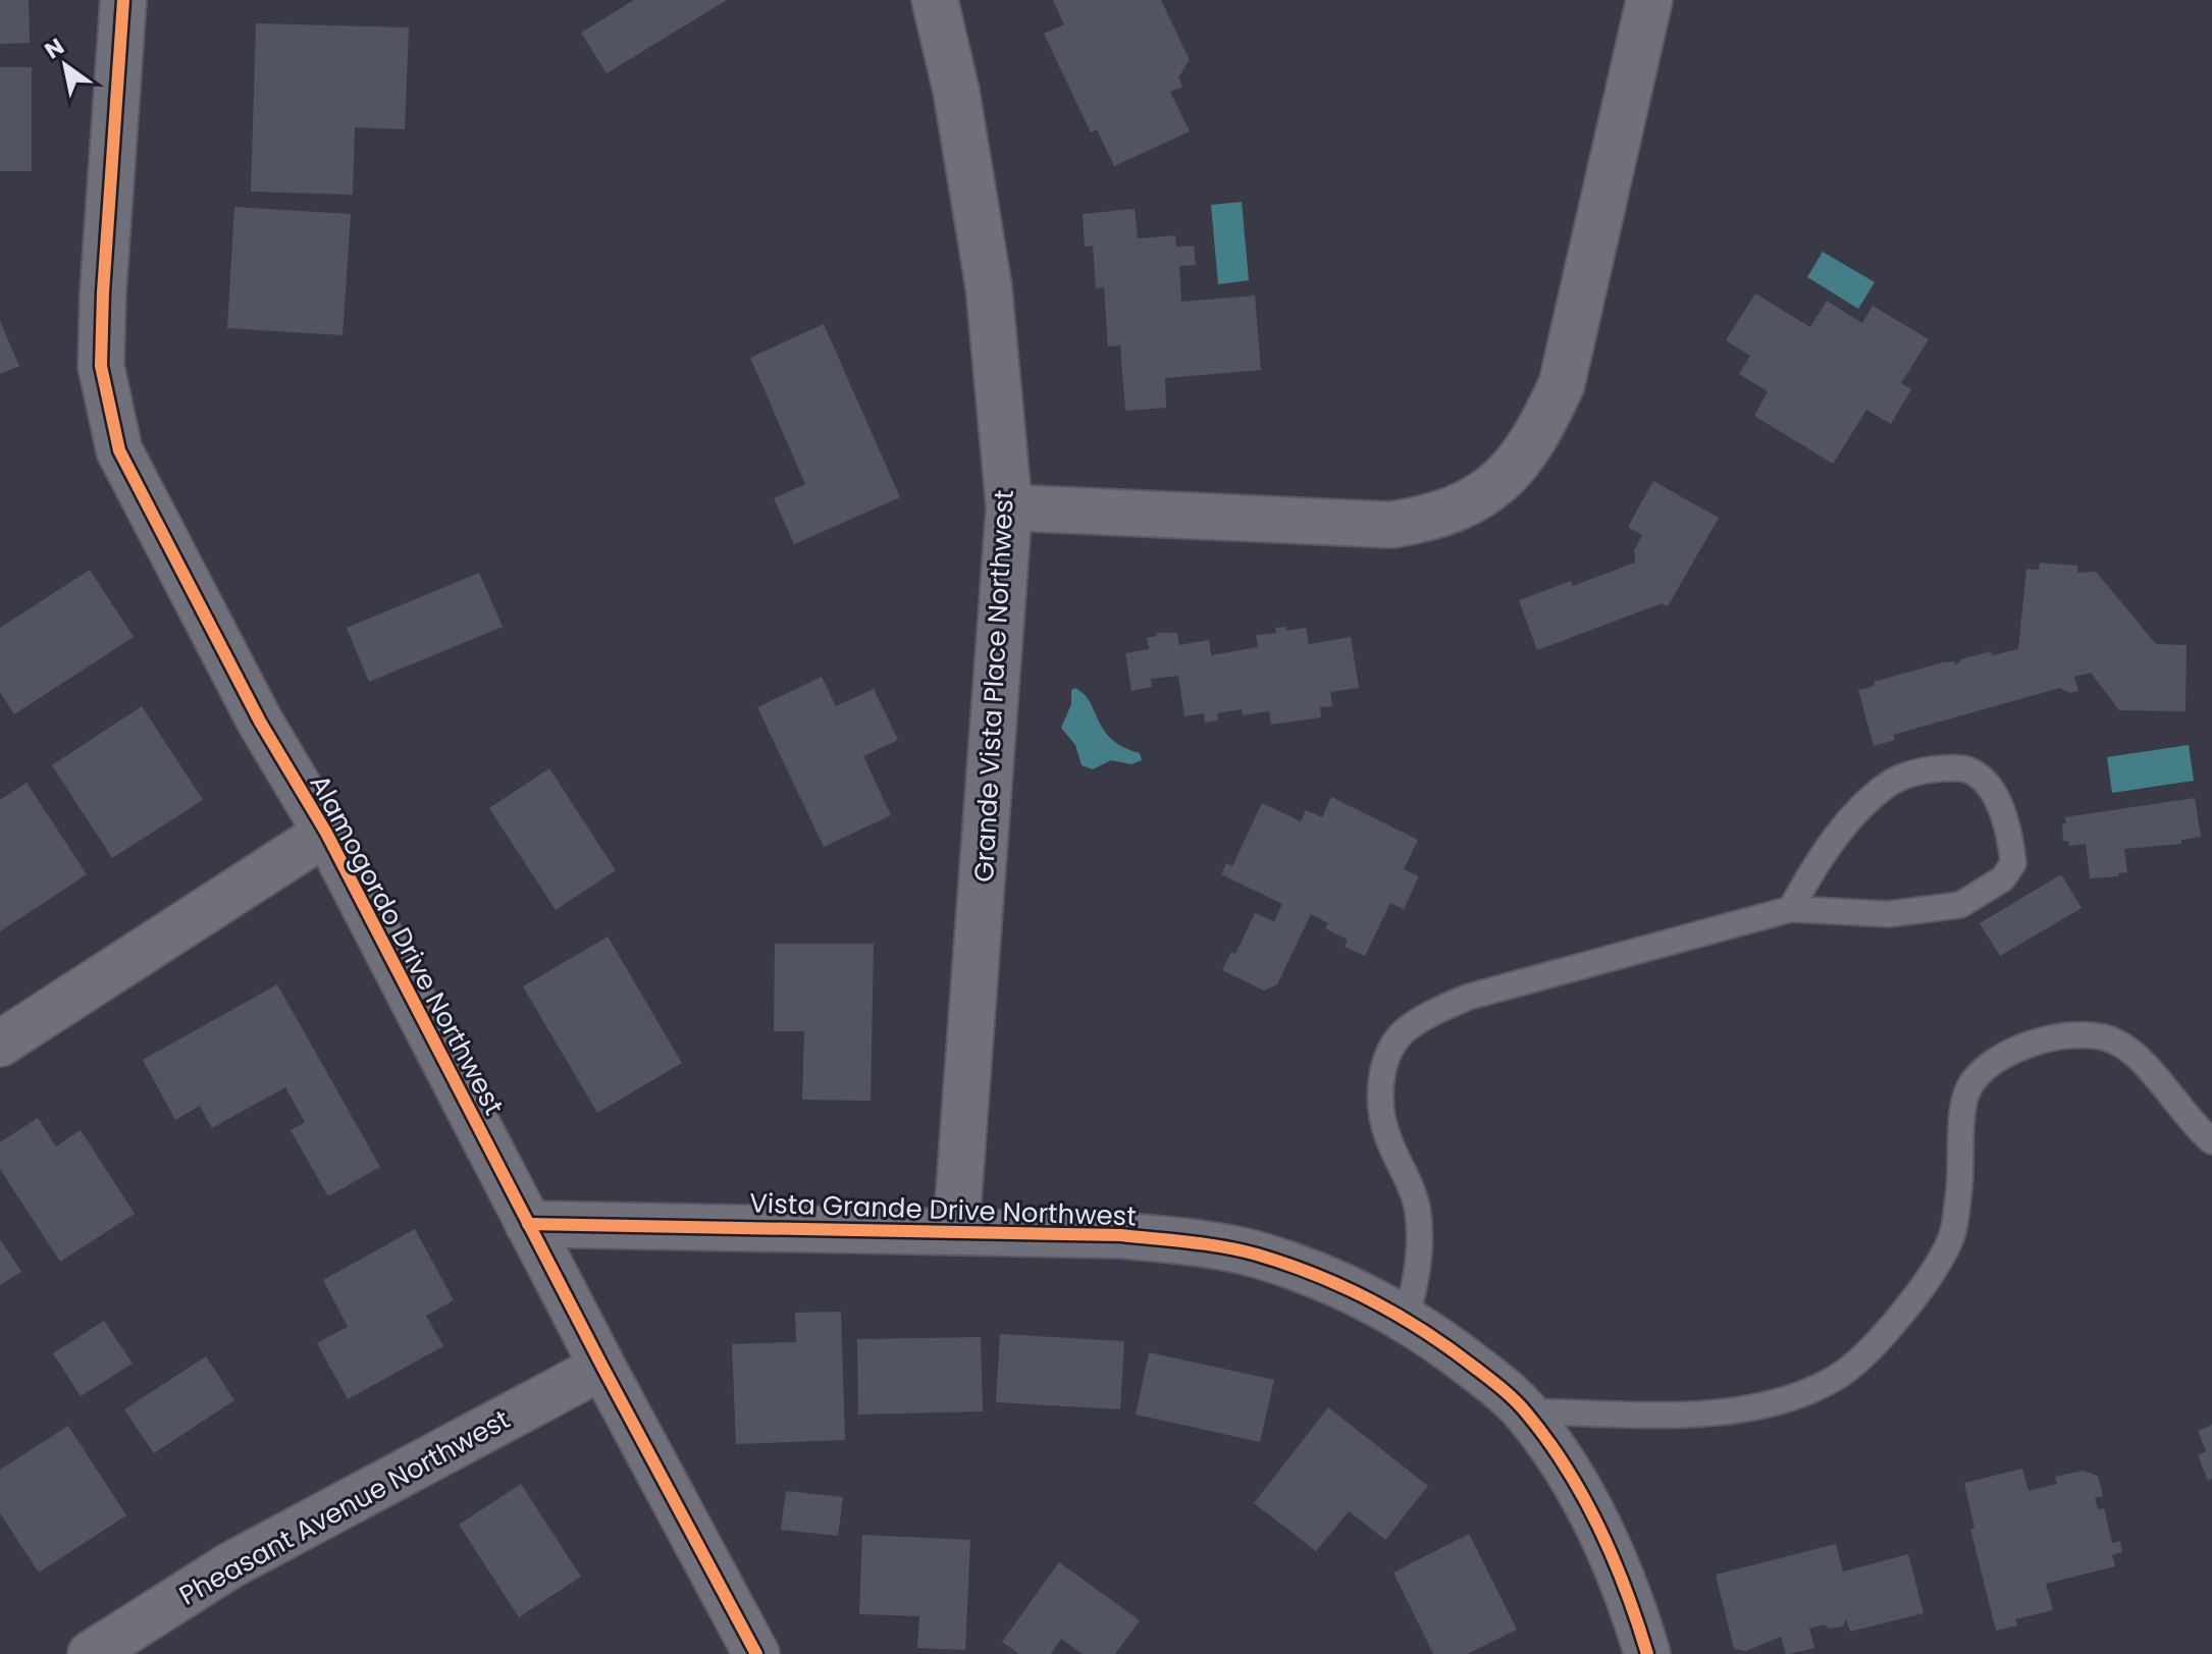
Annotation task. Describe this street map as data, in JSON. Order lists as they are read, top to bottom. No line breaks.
{"streets":{"street":["Grande Vista Place Northwest","Alamogordo Drive Northwest","Vista Grande Drive Northwest","Pheasant Avenue Northwest"]},"crossings":[["Grande Vista Place Northwest","Vista Grande Drive Northwest"],["Alamogordo Drive Northwest","Vista Grande Drive Northwest"],["Alamogordo Drive Northwest","Pheasant Avenue Northwest"]],"north":"top left"}
